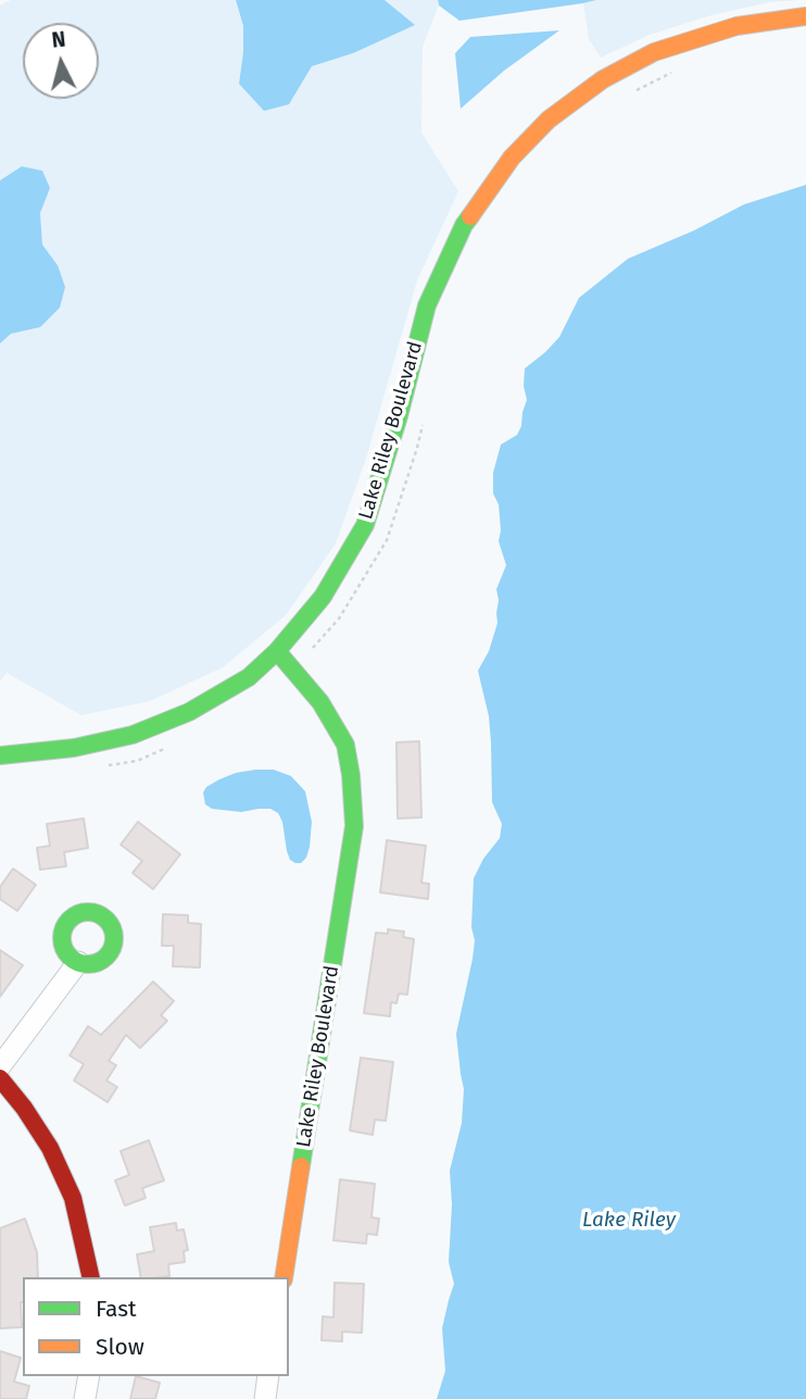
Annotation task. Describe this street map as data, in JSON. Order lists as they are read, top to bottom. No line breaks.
{"streets":{"street":["Lake Riley Boulevard"]},"water":["Lake Riley"],"legend":["Fast","Slow"],"north":"top"}
